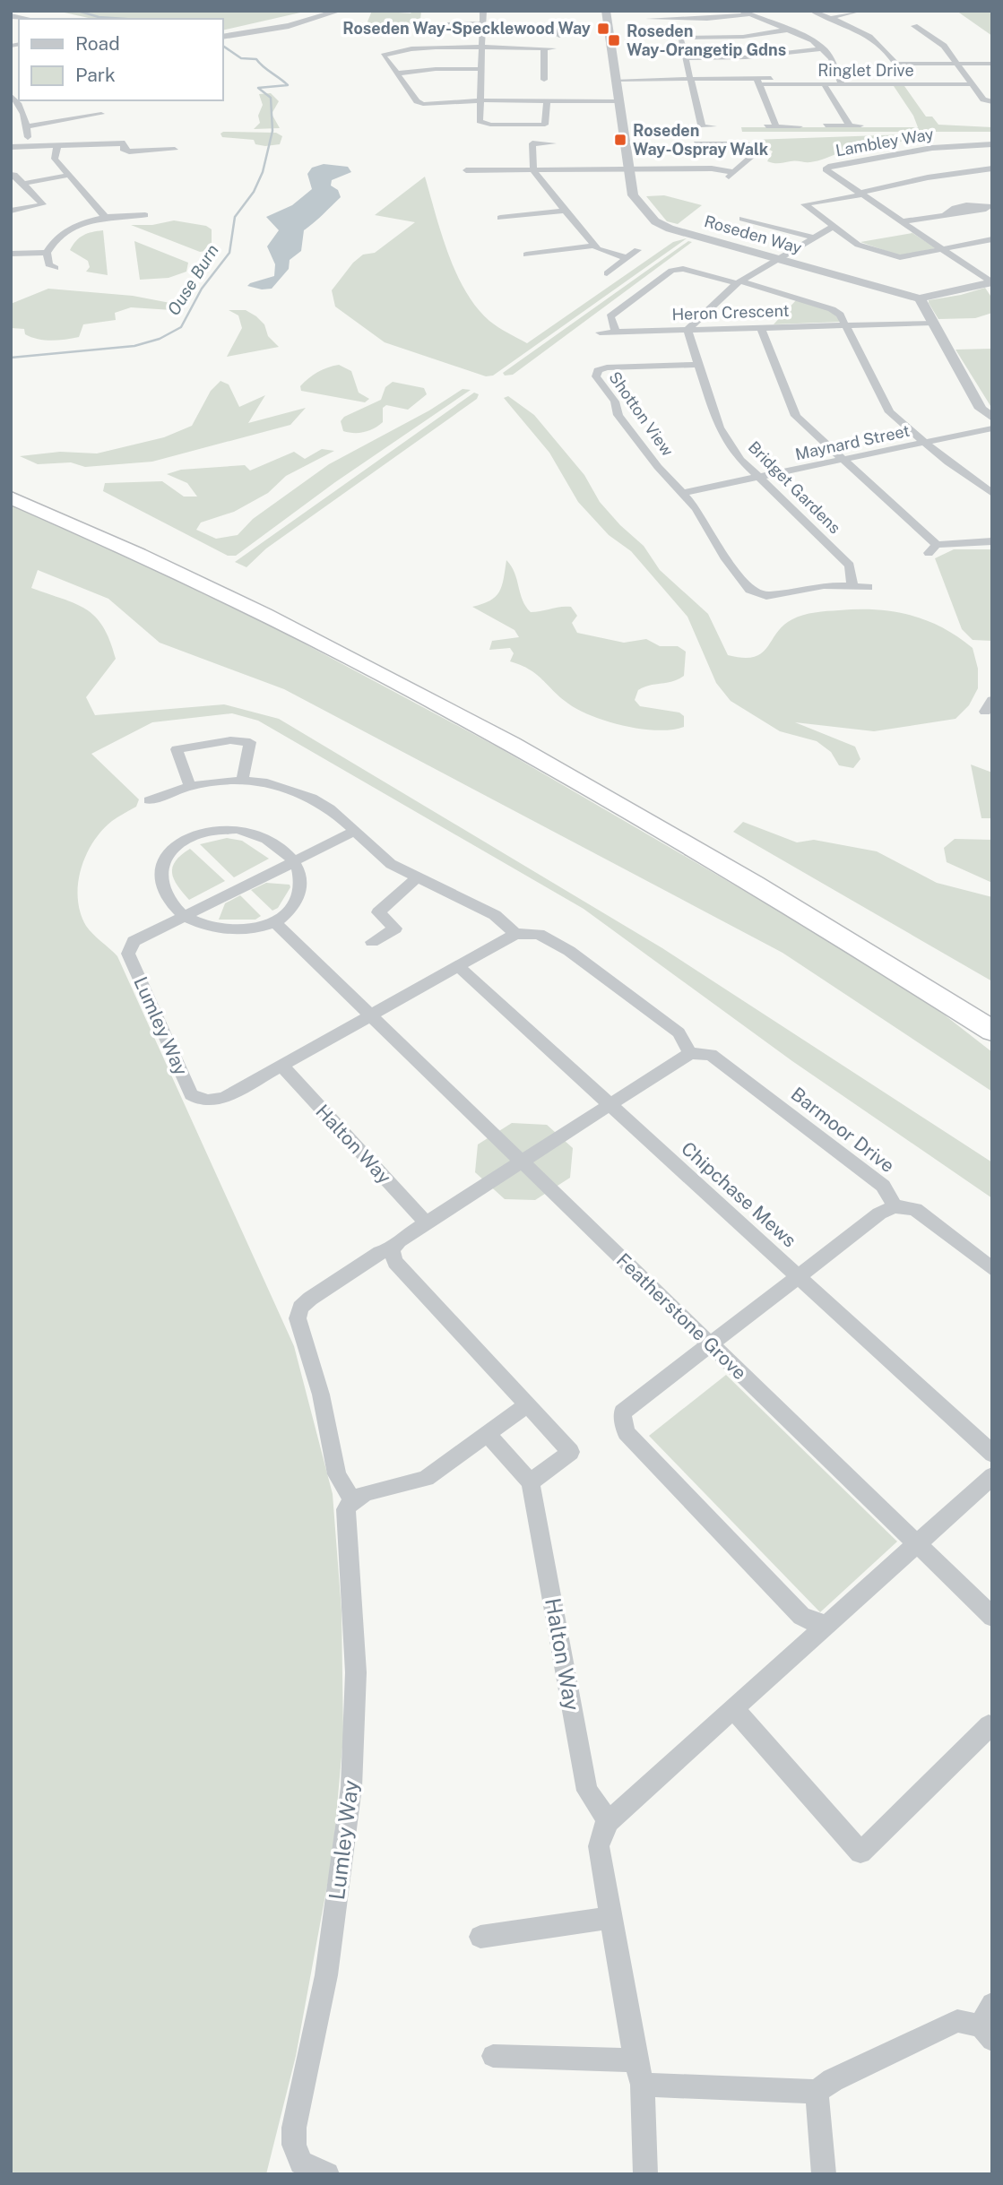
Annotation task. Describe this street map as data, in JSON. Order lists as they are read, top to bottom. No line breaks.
{"streets":{"street":["Ringlet Drive","Lambley Way","Roseden Way","Heron Crescent","Shotton View","Maynard Street","Bridget Gardens","Lumley Way","Barmoor Drive","Halton Way","Chipchase Mews","Featherstone Grove"]},"crossings":[["Ringlet Drive","Roseden Way"],["Heron Crescent","Bridget Gardens"],["Shotton View","Maynard Street"],["Shotton View","Bridget Gardens"],["Maynard Street","Bridget Gardens"],["Lumley Way","Halton Way"]],"water":["Ouse Burn"],"places":{"transit":["Roseden Way-Specklewood Way","Roseden Way-Orangetip Gdns","Roseden Way-Ospray Walk"]},"legend":["Road","Park"]}
